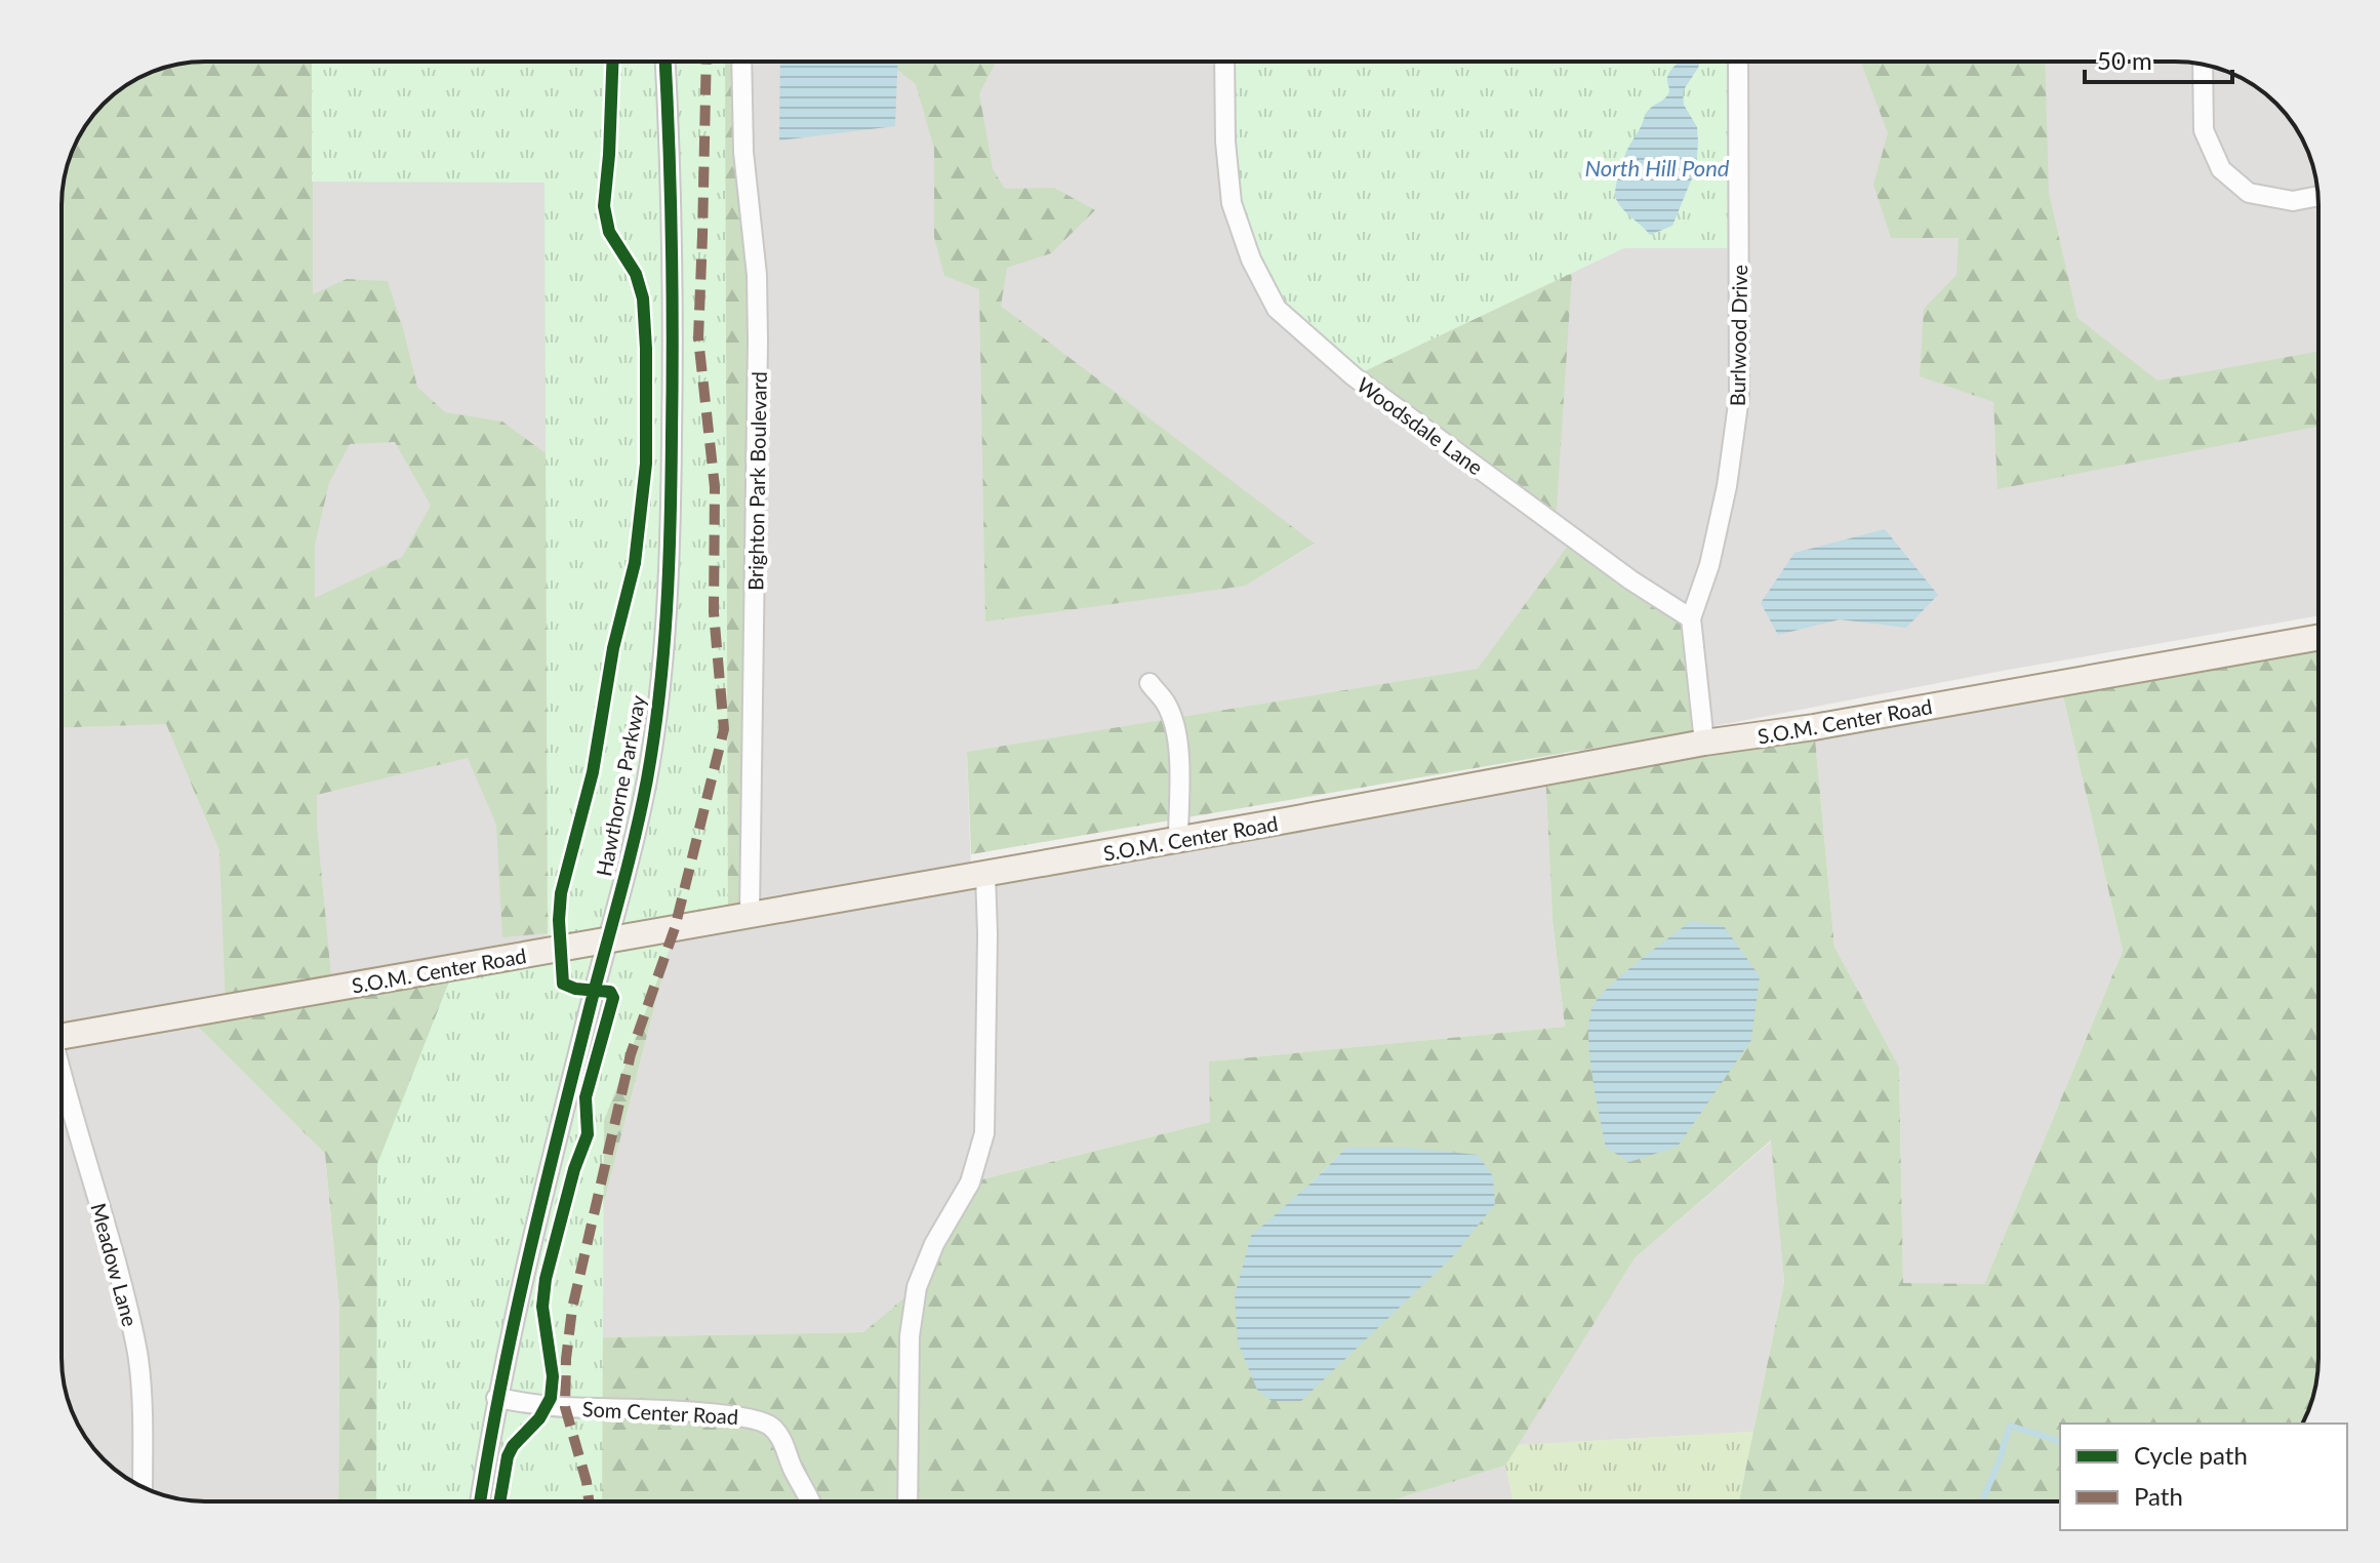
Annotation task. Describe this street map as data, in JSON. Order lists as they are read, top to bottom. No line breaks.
{"streets":{"main road":["S.O.M. Center Road"],"street":["Burlwood Drive","Woodsdale Lane","Brighton Park Boulevard","Hawthorne Parkway","Meadow Lane","Som Center Road"]},"crossings":[["Burlwood Drive","Woodsdale Lane"],["Brighton Park Boulevard","S.O.M. Center Road"],["S.O.M. Center Road","Hawthorne Parkway"],["Hawthorne Parkway","Som Center Road"]],"water":["North Hill Pond"],"legend":["Cycle path","Path"],"scale_bar":"50 m"}
